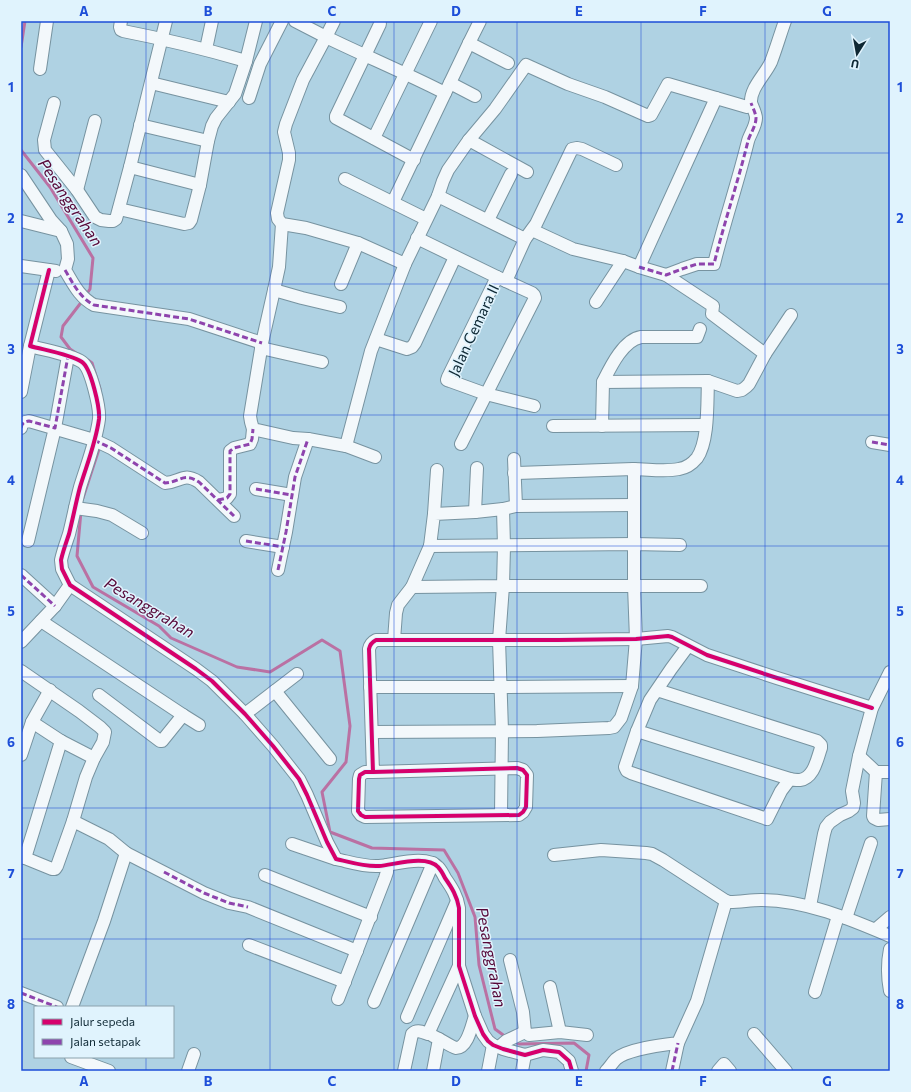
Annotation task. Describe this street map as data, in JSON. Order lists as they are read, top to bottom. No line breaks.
{"streets":{"street":["Jalan Cemara II"]},"water":["Pesanggrahan"],"legend":["Jalur sepeda","Jalan setapak"],"north":"bottom","grid":{"columns":["A","B","C","D","E","F","G"],"rows":["1","2","3","4","5","6","7","8"]}}
